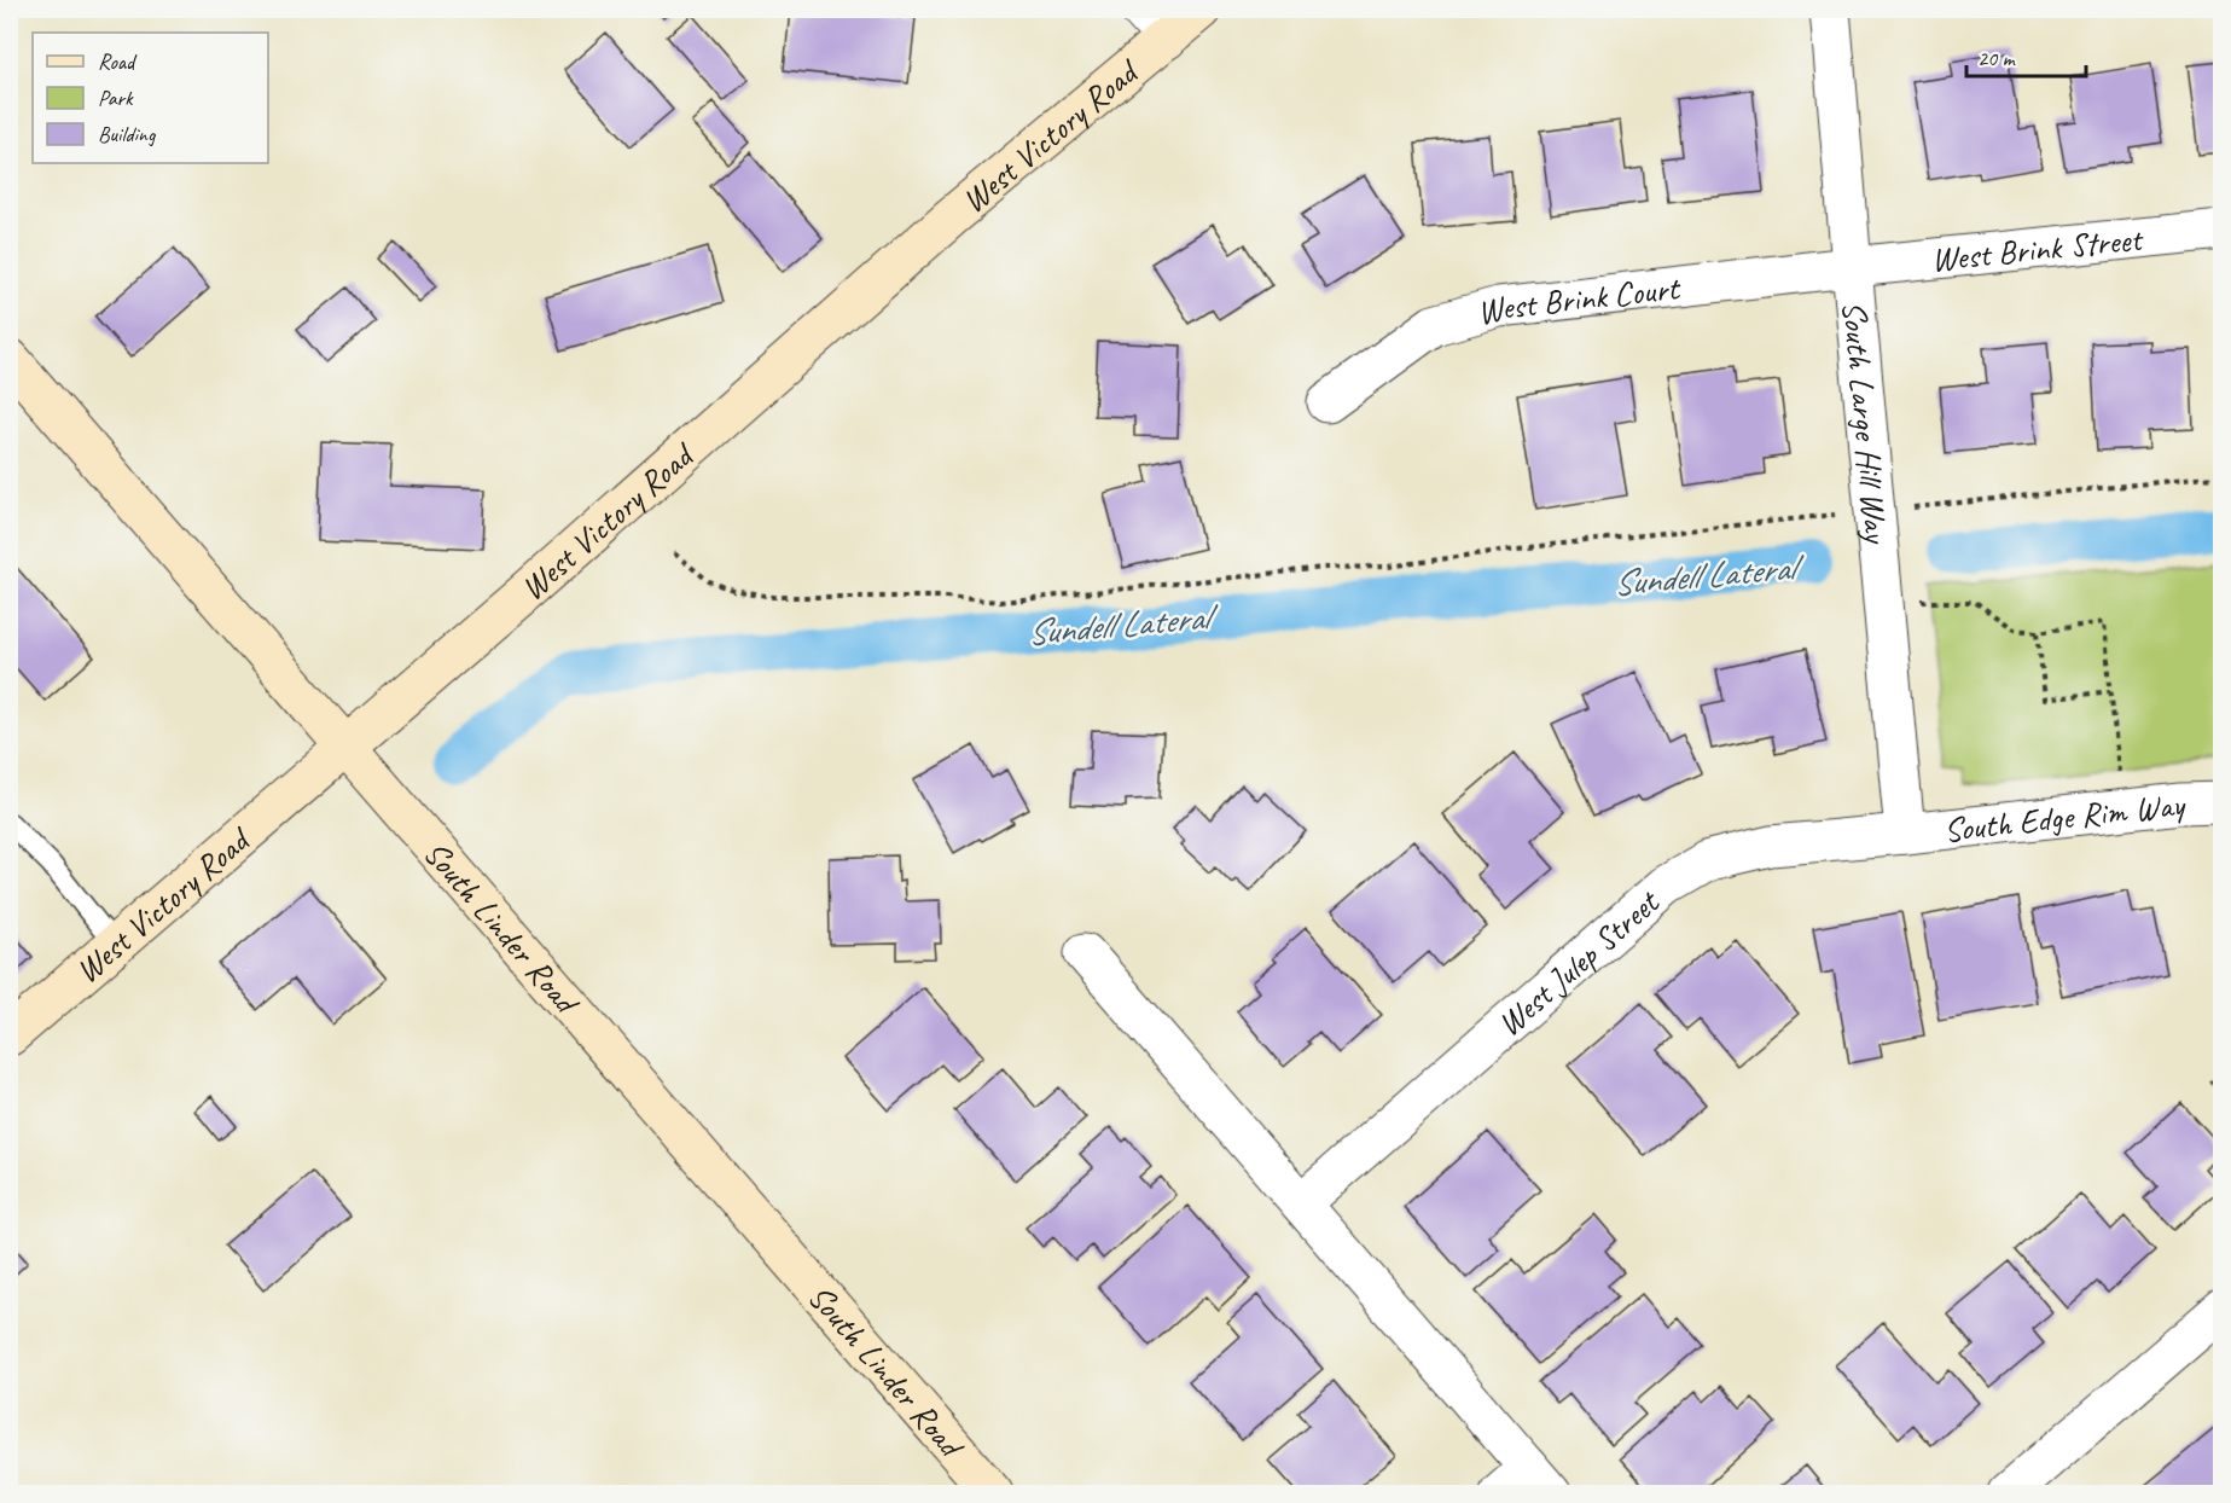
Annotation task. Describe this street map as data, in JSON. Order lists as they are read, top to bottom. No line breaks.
{"streets":{"main road":["West Victory Road","South Linder Road"],"street":["West Brink Street","West Brink Court","South Large Hill Way","South Edge Rim Way","West Julep Street"]},"crossings":[["West Victory Road","South Linder Road"],["West Brink Street","West Brink Court"],["West Brink Street","South Large Hill Way"],["West Brink Court","South Large Hill Way"],["South Large Hill Way","South Edge Rim Way"],["South Large Hill Way","West Julep Street"],["South Edge Rim Way","West Julep Street"]],"water":["Sundell Lateral"],"legend":["Road","Park","Building"],"scale_bar":"20 m"}
